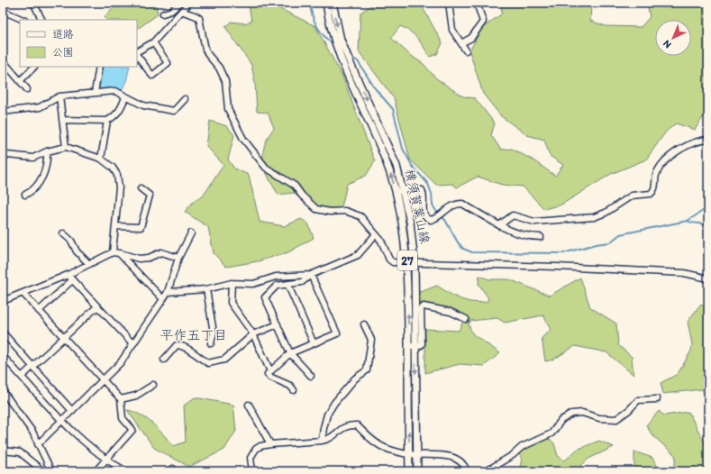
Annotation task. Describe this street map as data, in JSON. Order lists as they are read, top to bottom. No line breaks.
{"streets":{"main road":["横須賀葉山線","27"]},"districts":["平作五丁目"],"legend":["道路","公園"],"north":"bottom left"}
